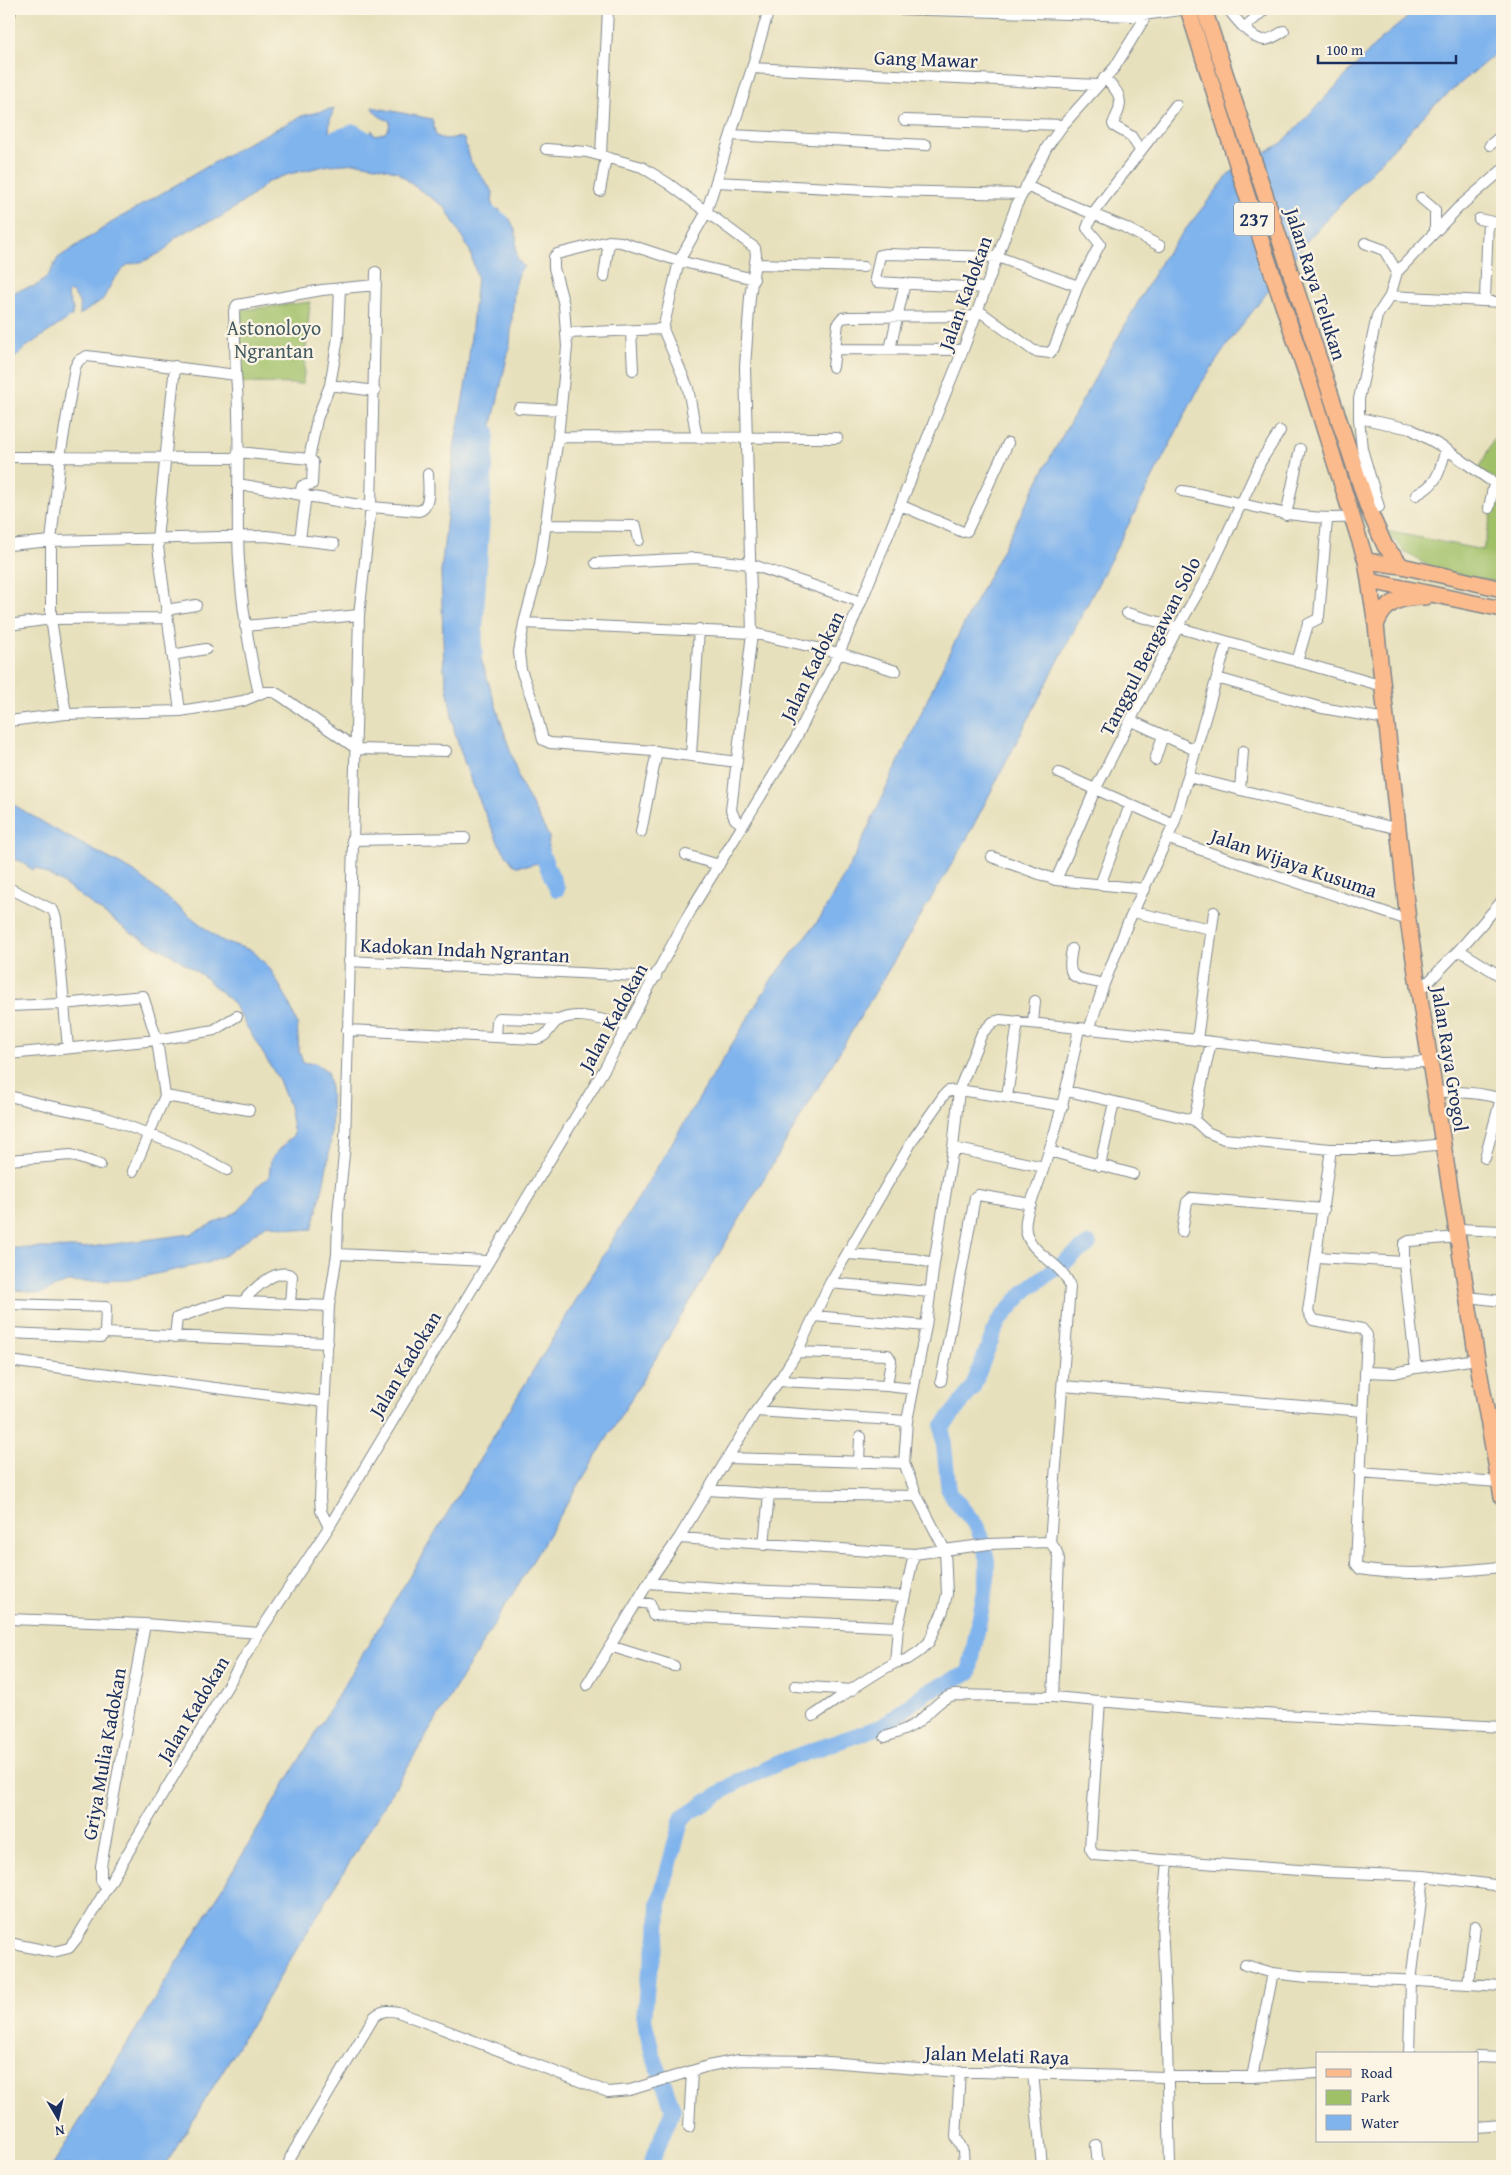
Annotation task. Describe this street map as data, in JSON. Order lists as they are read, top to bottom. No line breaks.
{"streets":{"main road":["237","Jalan Raya Telukan","Jalan Raya Grogol"],"street":["Gang Mawar","Jalan Kadokan","Tanggul Bengawan Solo","Jalan Wijaya Kusuma","Kadokan Indah Ngrantan","Griya Mulia Kadokan","Jalan Melati Raya"]},"crossings":[["Gang Mawar","Jalan Kadokan"],["Jalan Raya Telukan","Jalan Raya Grogol"],["Jalan Kadokan","Kadokan Indah Ngrantan"],["Jalan Kadokan","Griya Mulia Kadokan"],["Jalan Wijaya Kusuma","Jalan Raya Grogol"]],"parks":["Astonoloyo Ngrantan"],"legend":["Road","Park","Water"],"scale_bar":"100 m","north":"bottom"}
